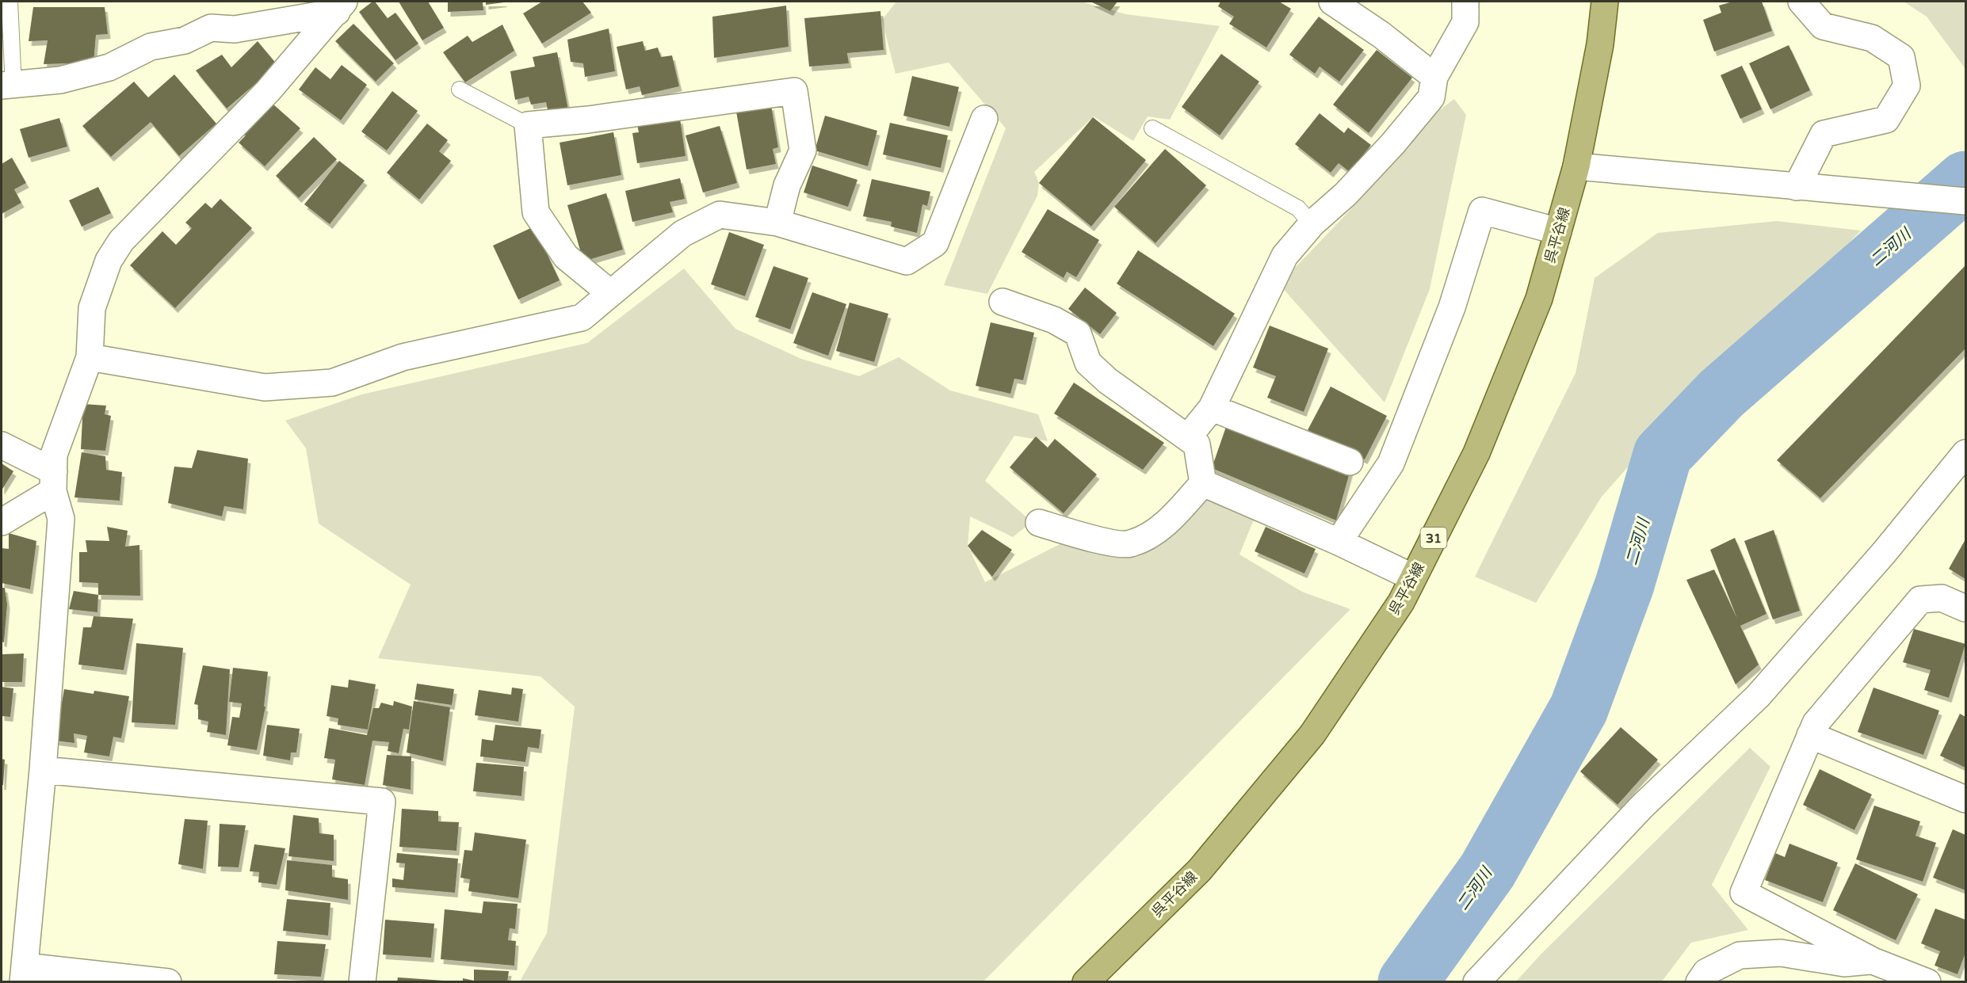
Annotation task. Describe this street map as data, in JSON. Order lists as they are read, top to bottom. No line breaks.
{"streets":{"main road":["呉平谷線","31"]},"water":["二河川"]}
